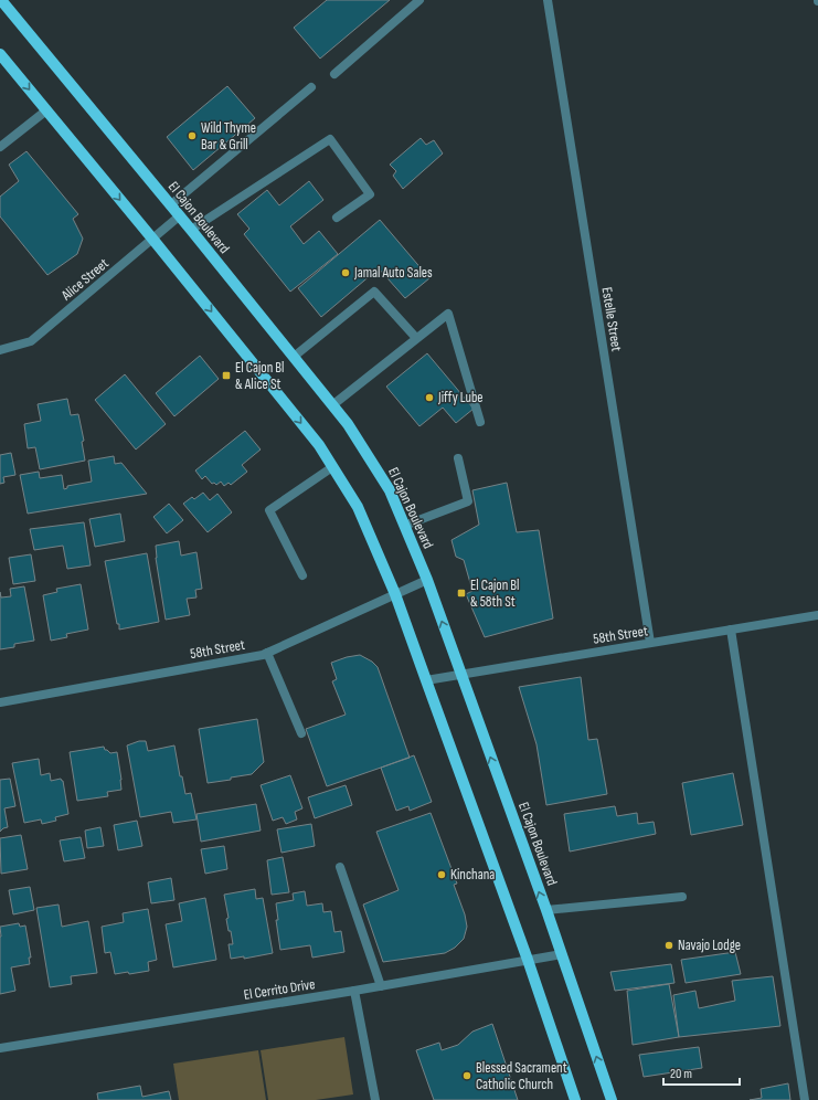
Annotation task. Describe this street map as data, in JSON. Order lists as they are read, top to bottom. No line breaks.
{"streets":{"main road":["El Cajon Boulevard"],"street":["Alice Street","Estelle Street","58th Street","El Cerrito Drive"]},"crossings":[["El Cajon Boulevard","Alice Street"],["El Cajon Boulevard","58th Street"],["El Cajon Boulevard","El Cerrito Drive"],["Estelle Street","58th Street"]],"places":{"other":["Wild Thyme Bar & Grill","Jamal Auto Sales","Jiffy Lube","Kinchana","Navajo Lodge","Blessed Sacrament Catholic Church"],"transit":["El Cajon Bl & Alice St","El Cajon Bl & 58th St"]},"scale_bar":"20 m"}
